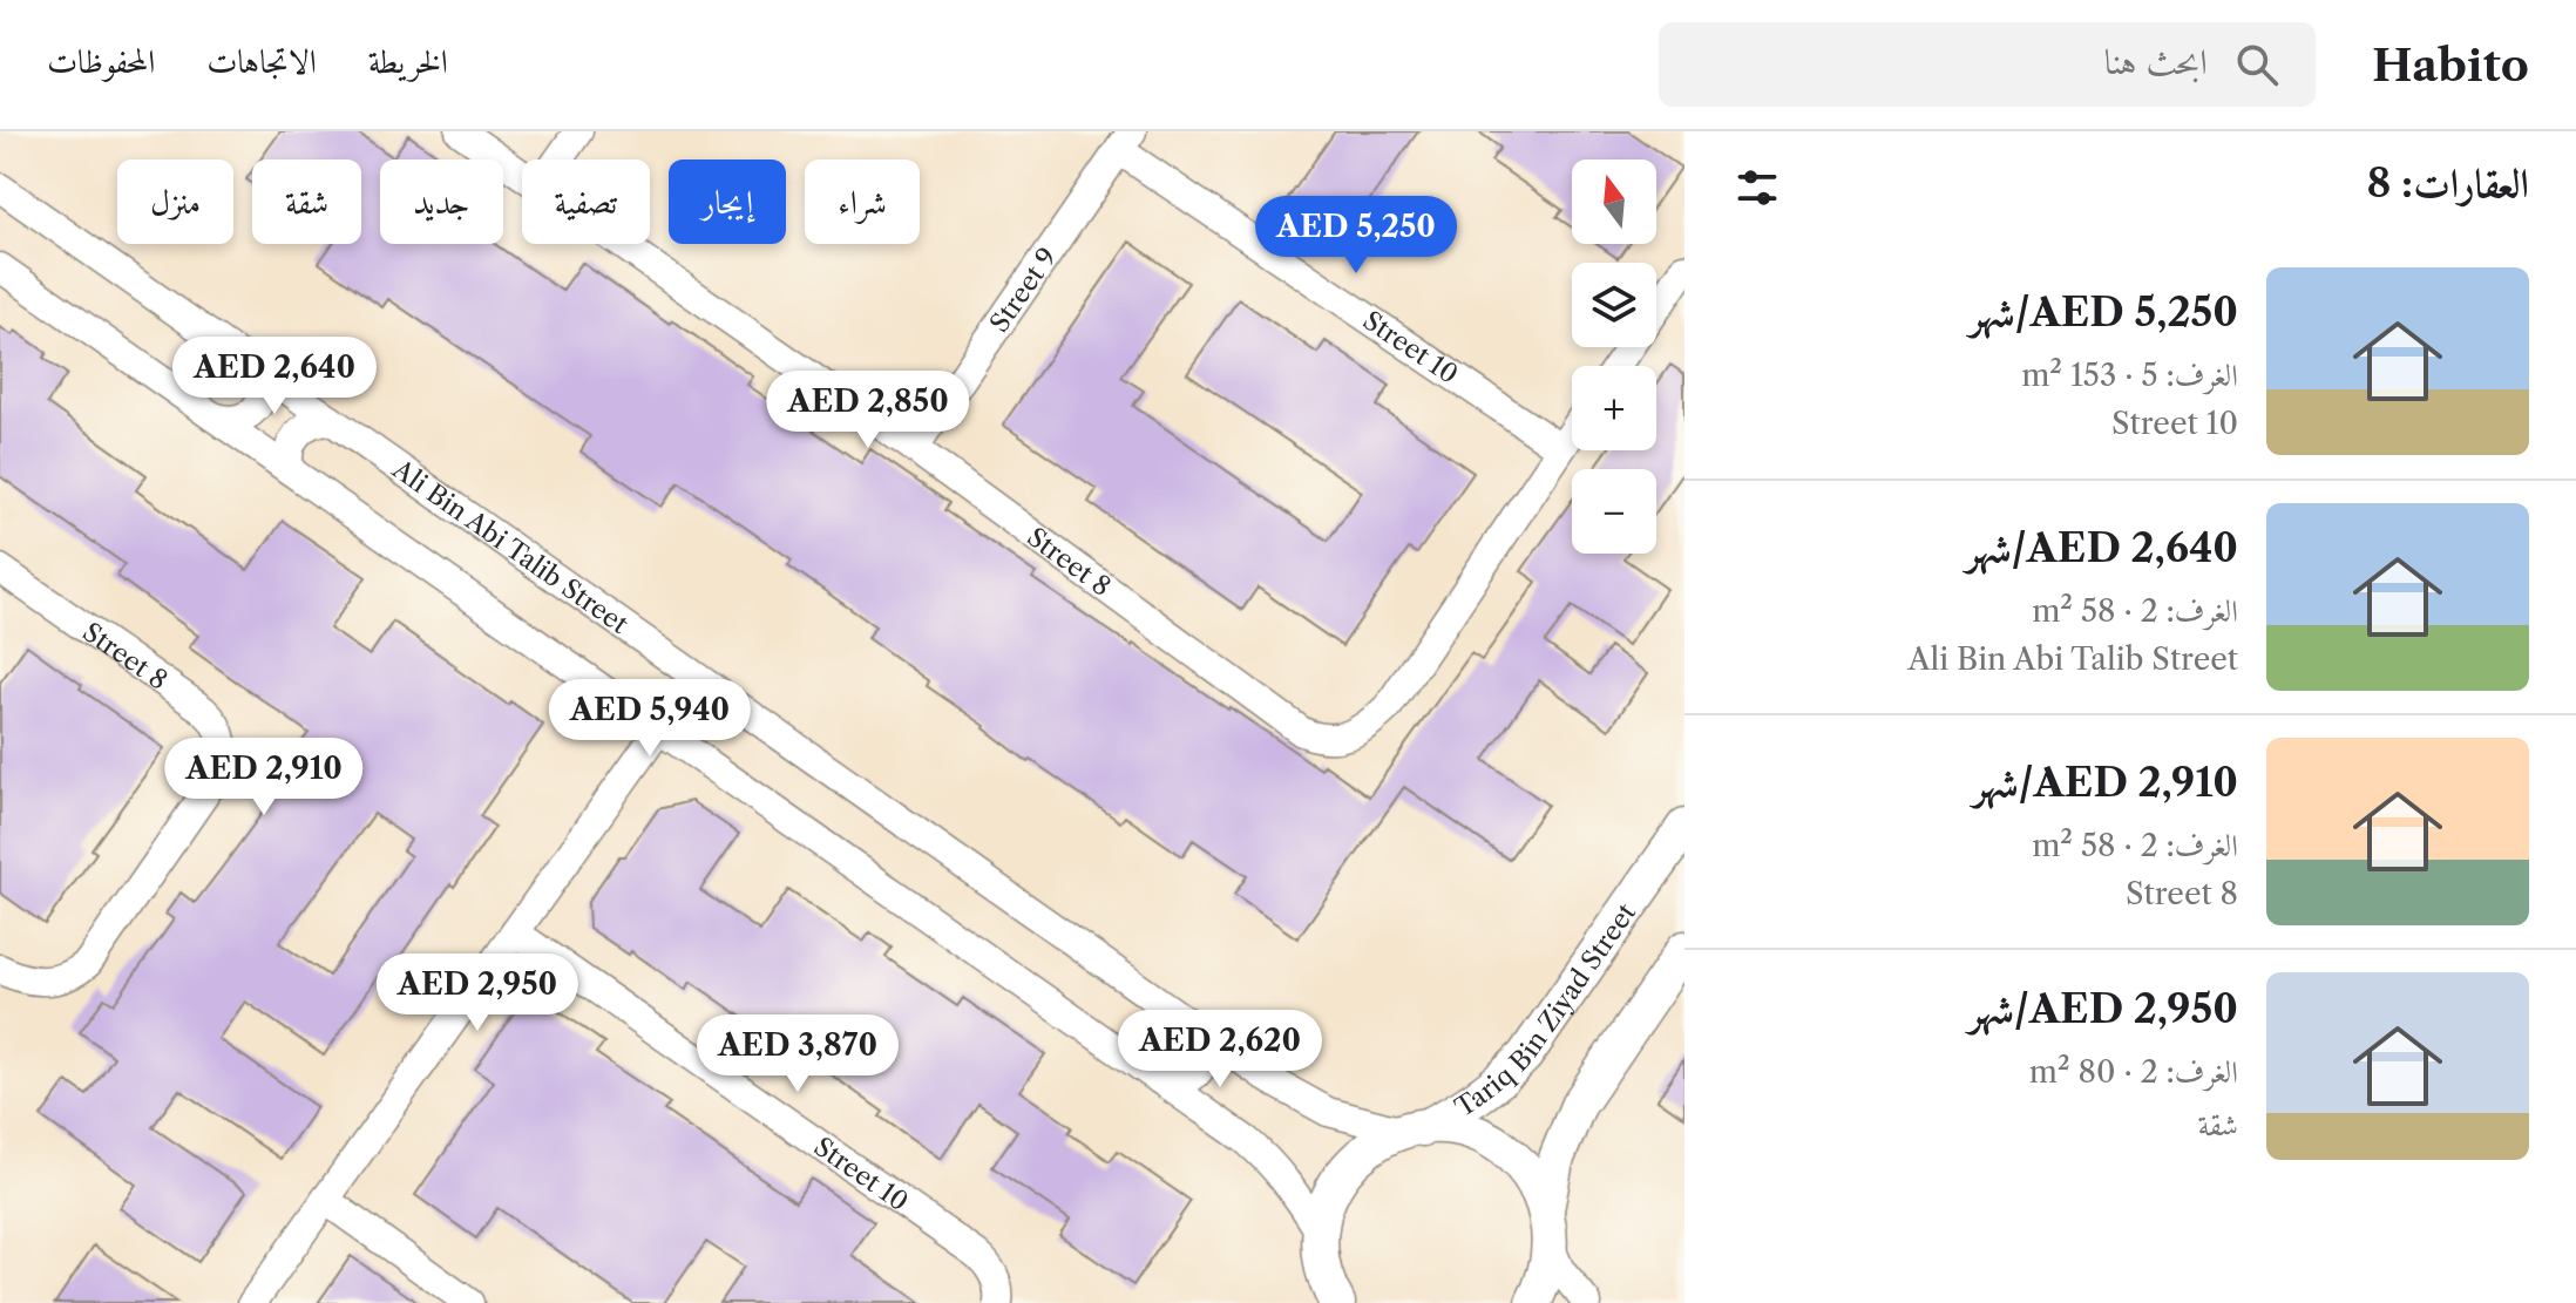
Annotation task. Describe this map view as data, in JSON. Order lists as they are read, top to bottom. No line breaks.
{"streets":{"main road":["Tariq Bin Ziyad Street"],"street":["Street 9","Street 10","Ali Bin Abi Talib Street","Street 8"]},"crossings":[["Street 9","Street 10"],["Street 9","Street 8"],["Street 10","Street 8"],["Ali Bin Abi Talib Street","Tariq Bin Ziyad Street"]],"north":"top","page":{"header":"Habito","search":"ابحث هنا","nav":["الخريطة","الاتجاهات","المحفوظات"],"heading":"العقارات: 8","map_buttons":["+","−"],"chip":["شراء","إيجار","تصفية","جديد","شقة","منزل"],"price":["AED 5,250","AED 2,640","AED 2,850","AED 5,940","AED 2,910","AED 2,950","AED 2,620","AED 3,870"],"list":[{"name":"AED 5,250/شهر","note":"الغرف: 5 · 153 m² · Street 10"},{"name":"AED 2,640/شهر","note":"الغرف: 2 · 58 m² · Ali Bin Abi Talib Street"},{"name":"AED 2,910/شهر","note":"الغرف: 2 · 58 m² · Street 8"},{"name":"AED 2,950/شهر","note":"الغرف: 2 · 80 m² · شقة"}]}}
